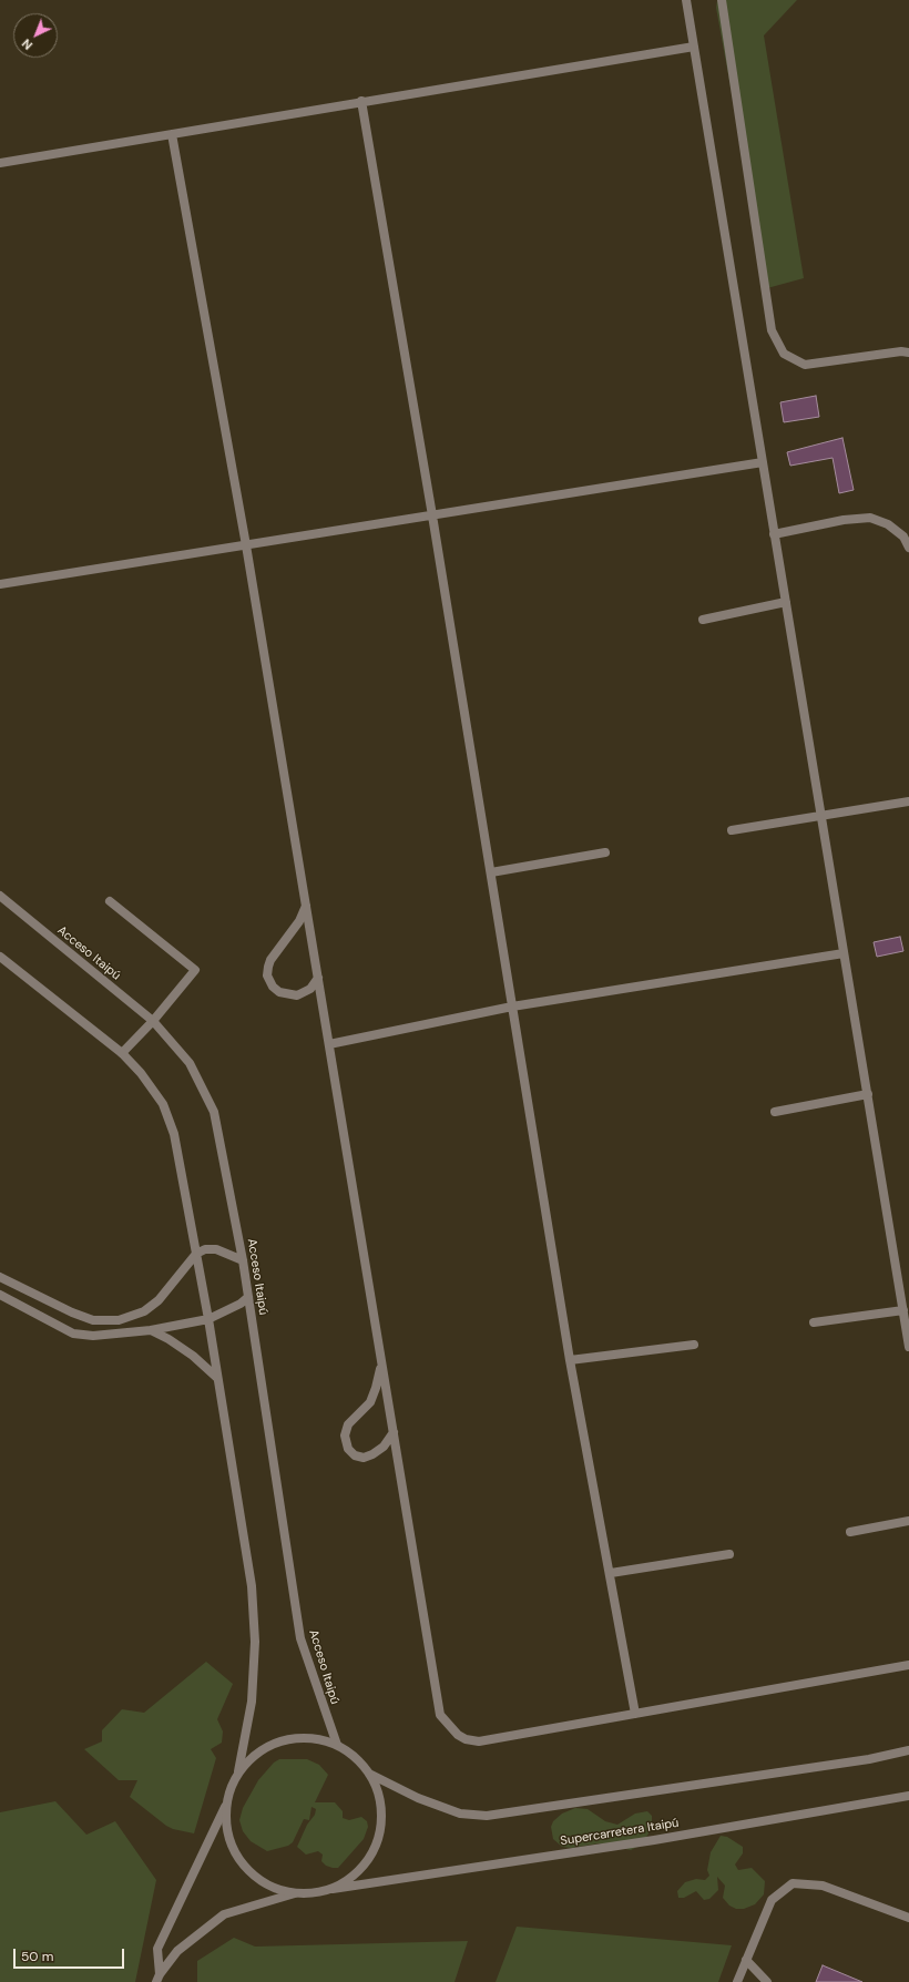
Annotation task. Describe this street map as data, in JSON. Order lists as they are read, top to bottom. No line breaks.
{"streets":{"street":["Acceso Itaipú","Supercarretera Itaipú"]},"crossings":[["Acceso Itaipú","Supercarretera Itaipú"]],"scale_bar":"50 m","north":"bottom left"}
